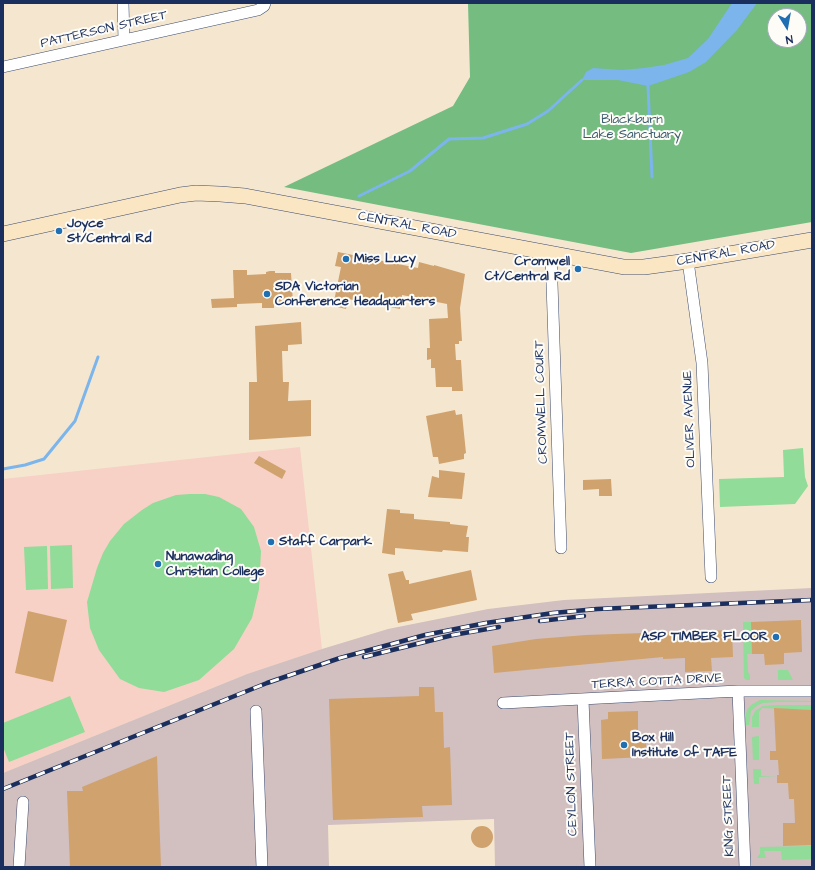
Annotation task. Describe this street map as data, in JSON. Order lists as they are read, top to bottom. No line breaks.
{"streets":{"street":["PATTERSON STREET","CENTRAL ROAD","CROMWELL COURT","OLIVER AVENUE","TERRA COTTA DRIVE","CEYLON STREET","KING STREET"]},"crossings":[["CENTRAL ROAD","CROMWELL COURT"],["CENTRAL ROAD","OLIVER AVENUE"],["TERRA COTTA DRIVE","CEYLON STREET"],["TERRA COTTA DRIVE","KING STREET"]],"parks":["Blackburn Lake Sanctuary"],"places":["Joyce St/Central Rd","Miss Lucy","Cromwell Ct/Central Rd","SDA Victorian Conference Headquarters","Staff Carpark","Nunawading Christian College","ASP TIMBER FLOOR","Box Hill Institute of TAFE"],"north":"bottom"}
